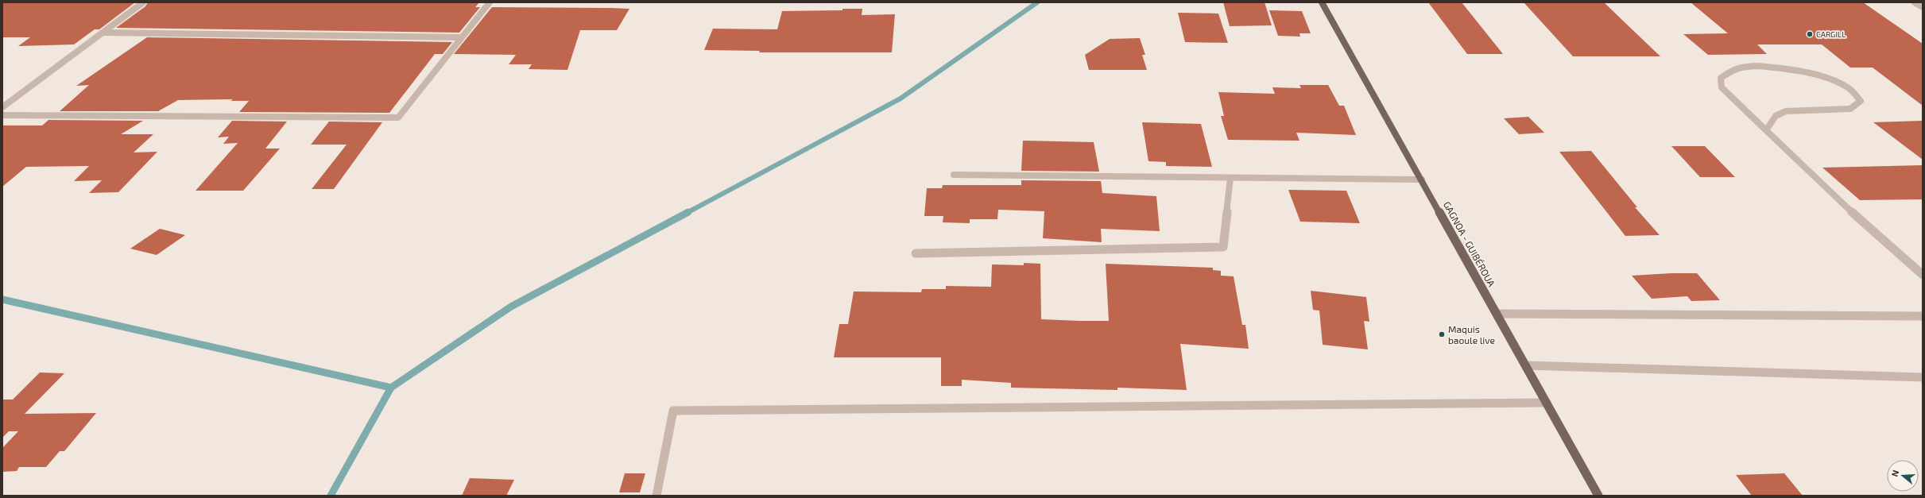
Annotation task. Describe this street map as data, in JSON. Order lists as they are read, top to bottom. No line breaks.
{"streets":{"main road":["GAGNOA - GUIBÉROUA"]},"places":["CARGILL","Maquis baoule live"],"north":"left"}
